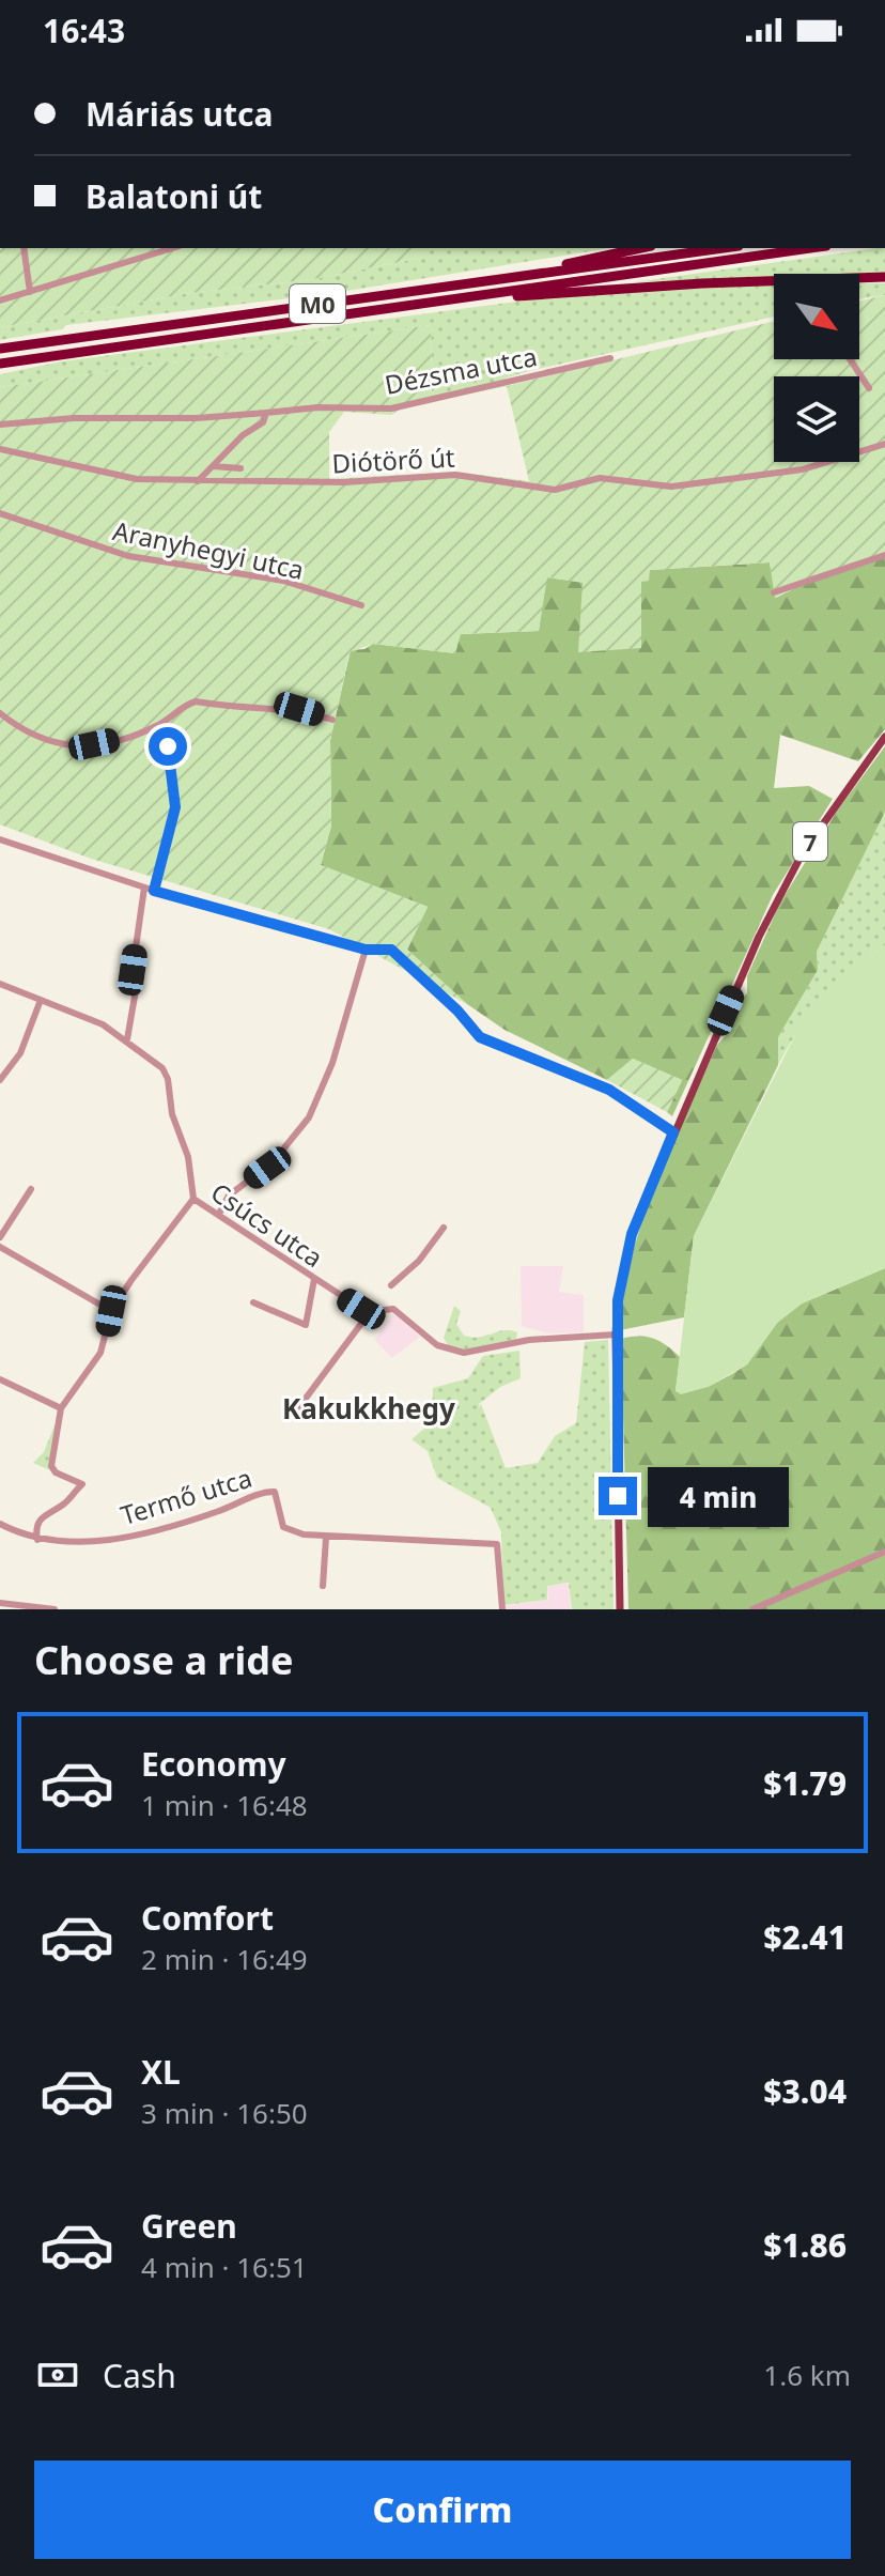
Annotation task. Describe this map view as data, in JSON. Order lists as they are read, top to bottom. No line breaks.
{"streets":{"highway":["M0"],"main road":["7"],"street":["Dézsma utca","Diótörő út","Aranyhegyi utca","Csúcs utca","Termő utca"]},"crossings":[["7","Csúcs utca"]],"districts":["Kakukkhegy"],"north":"bottom right","page":{"status":"16:43","banner":["Máriás utca","Balatoni út"],"bubble":"4 min","heading":"Choose a ride","list":[{"name":"Economy","note":"1 min · 16:48","value":"$1.79"},{"name":"Comfort","note":"2 min · 16:49","value":"$2.41"},{"name":"XL","note":"3 min · 16:50","value":"$3.04"},{"name":"Green","note":"4 min · 16:51","value":"$1.86"}],"pay":["Cash","1.6 km"],"buttons":"Confirm"}}
